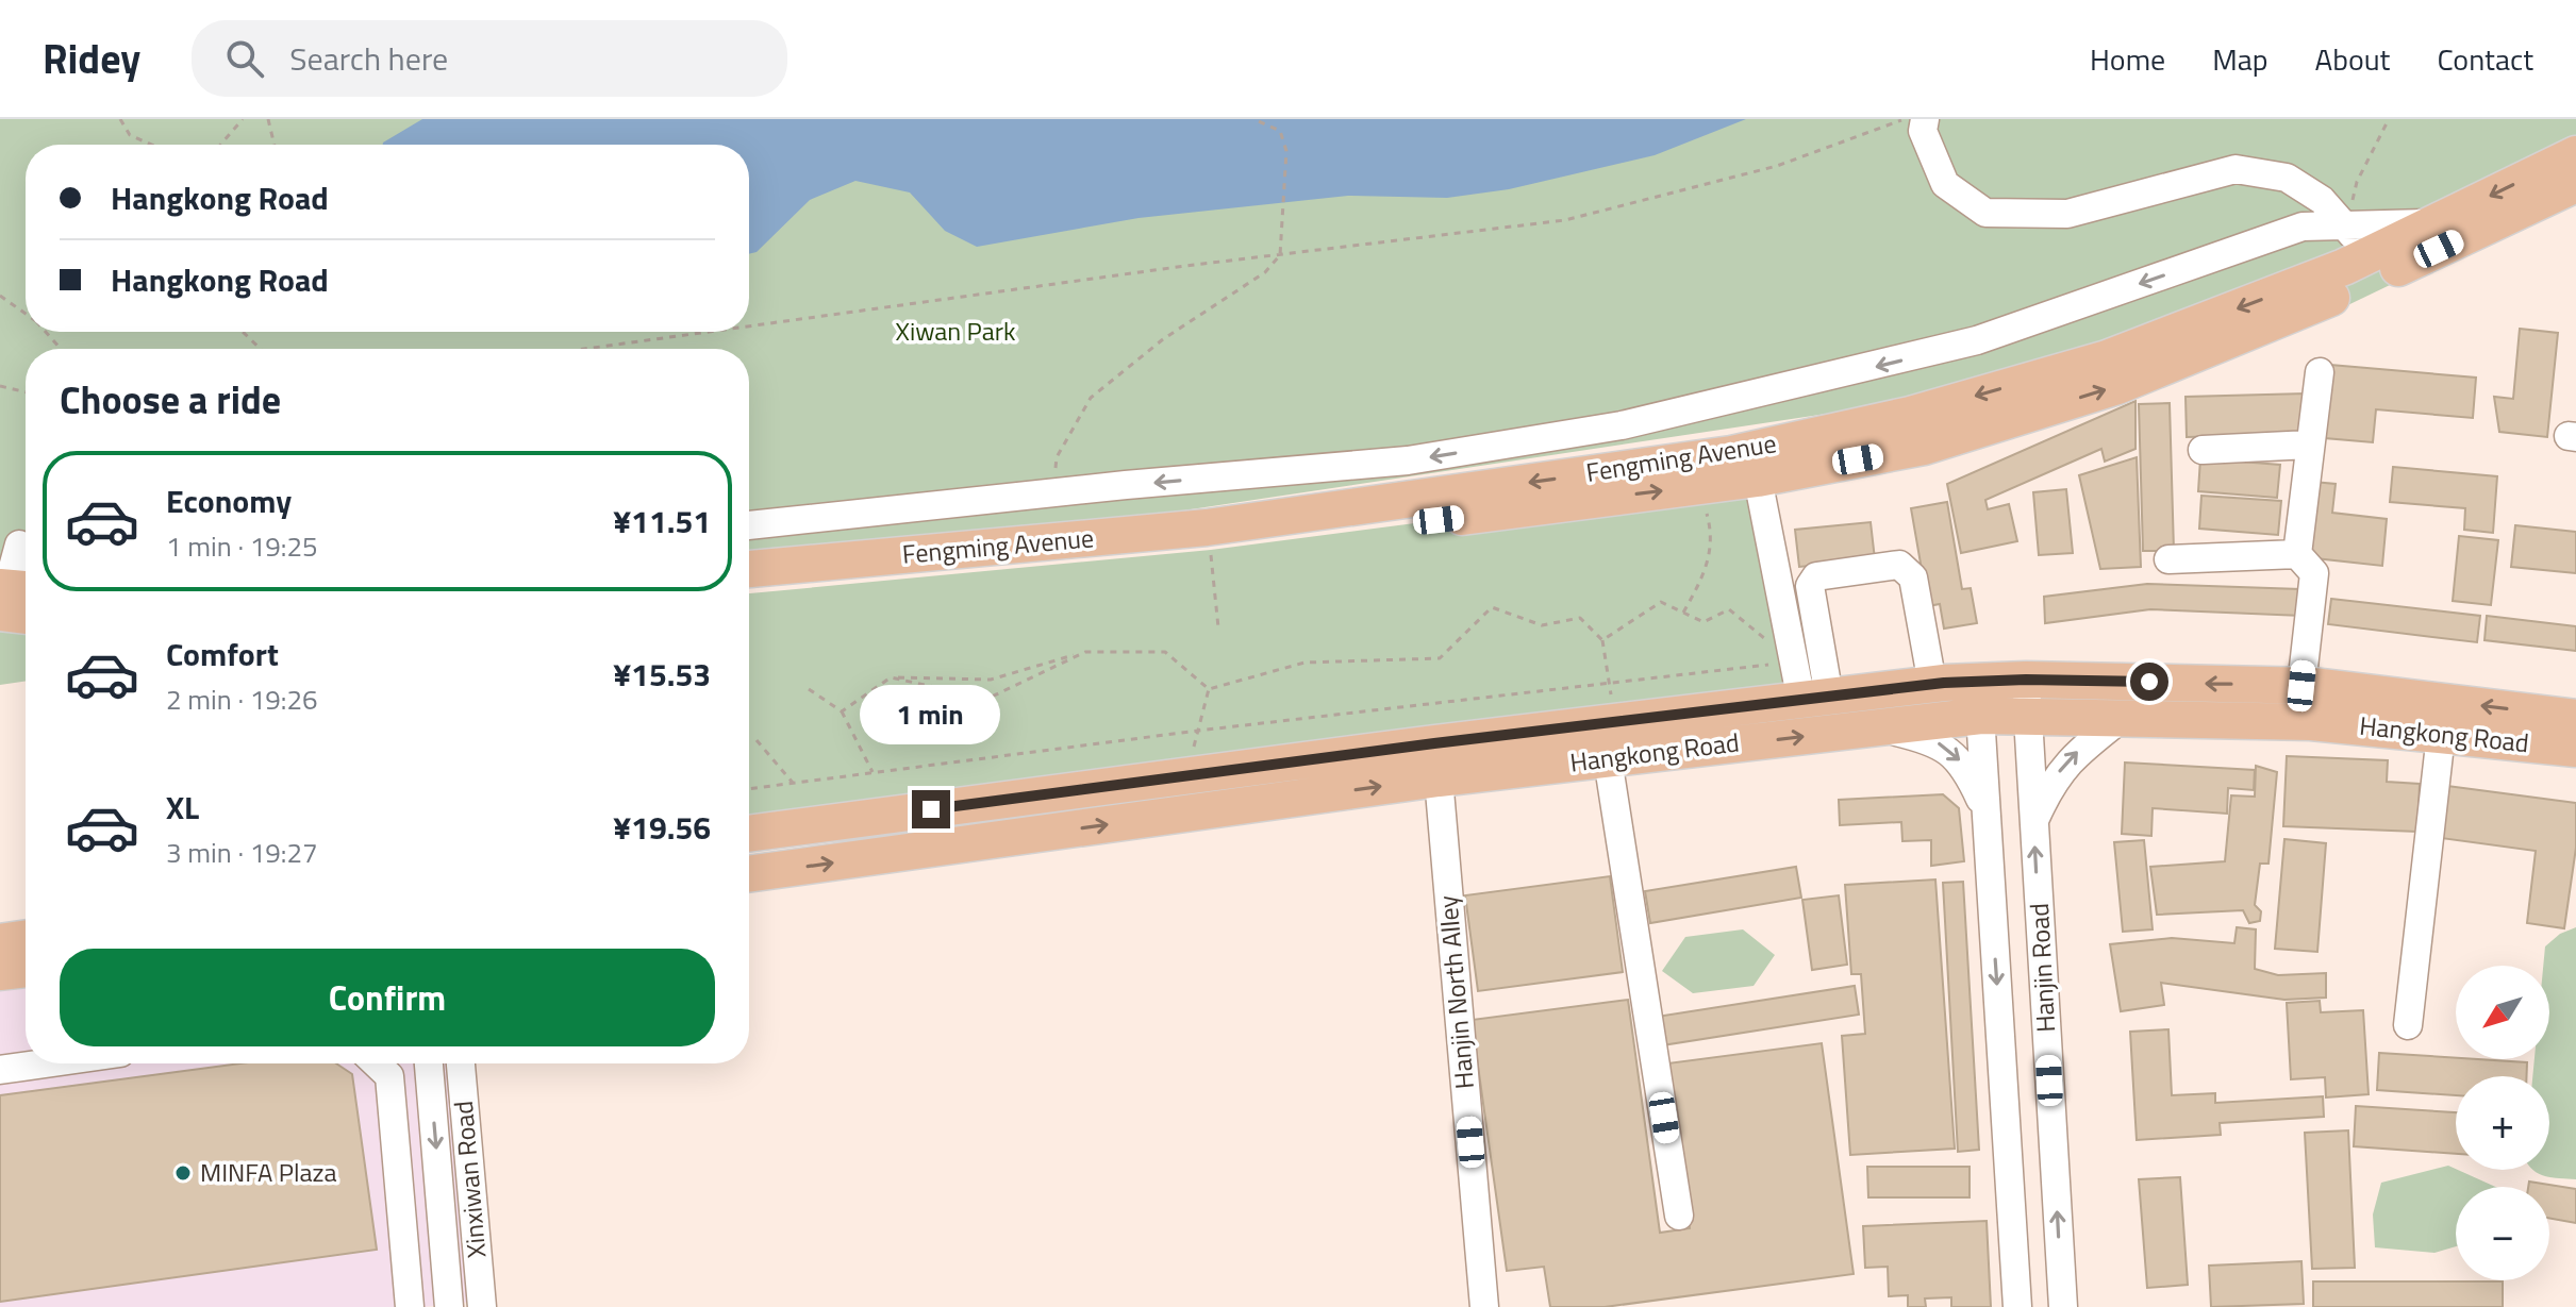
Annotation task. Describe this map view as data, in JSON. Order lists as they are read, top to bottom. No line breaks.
{"streets":{"main road":["Fengming Avenue","Hangkong Road"],"street":["Hanjin Road","Hanjin North Alley","Xinxiwan Road"]},"crossings":[["Hangkong Road","Hanjin Road"],["Hangkong Road","Hanjin North Alley"]],"parks":["Xiwan Park"],"places":["MINFA Plaza"],"north":"bottom left","page":{"header":"Ridey","search":"Search here","nav":["Home","Map","About","Contact"],"banner":["Hangkong Road","Hangkong Road"],"heading":"Choose a ride","list":[{"name":"Economy","note":"1 min · 19:25","value":"¥11.51"},{"name":"Comfort","note":"2 min · 19:26","value":"¥15.53"},{"name":"XL","note":"3 min · 19:27","value":"¥19.56"}],"bubble":"1 min","buttons":"Confirm","map_buttons":["+","−"]}}
